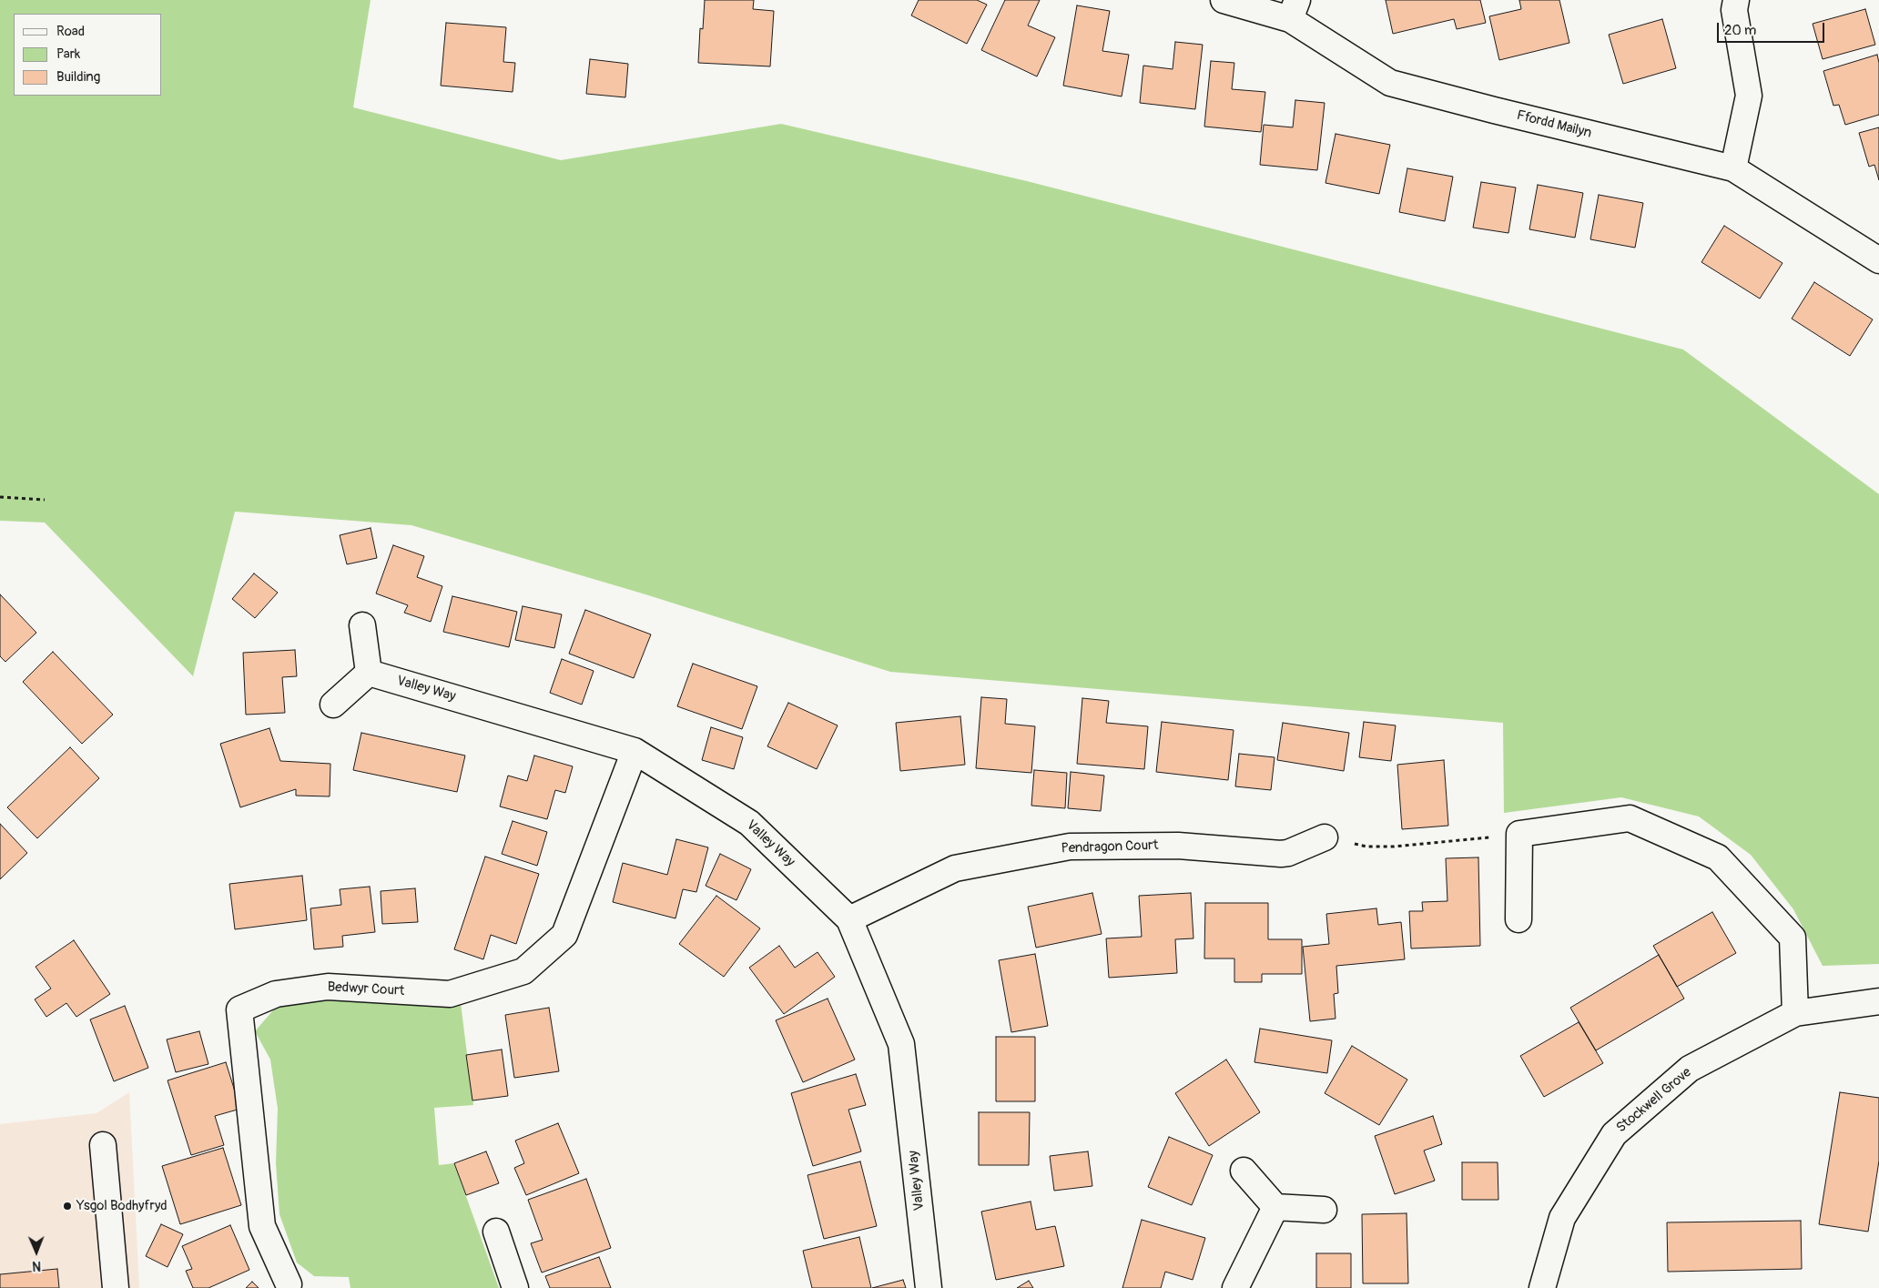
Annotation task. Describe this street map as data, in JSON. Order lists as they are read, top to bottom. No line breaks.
{"streets":{"street":["Ffordd Mailyn","Valley Way","Pendragon Court","Bedwyr Court","Stockwell Grove"]},"crossings":[["Valley Way","Pendragon Court"],["Valley Way","Bedwyr Court"]],"places":["Ysgol Bodhyfryd"],"legend":["Road","Park","Building"],"scale_bar":"20 m","north":"bottom"}
